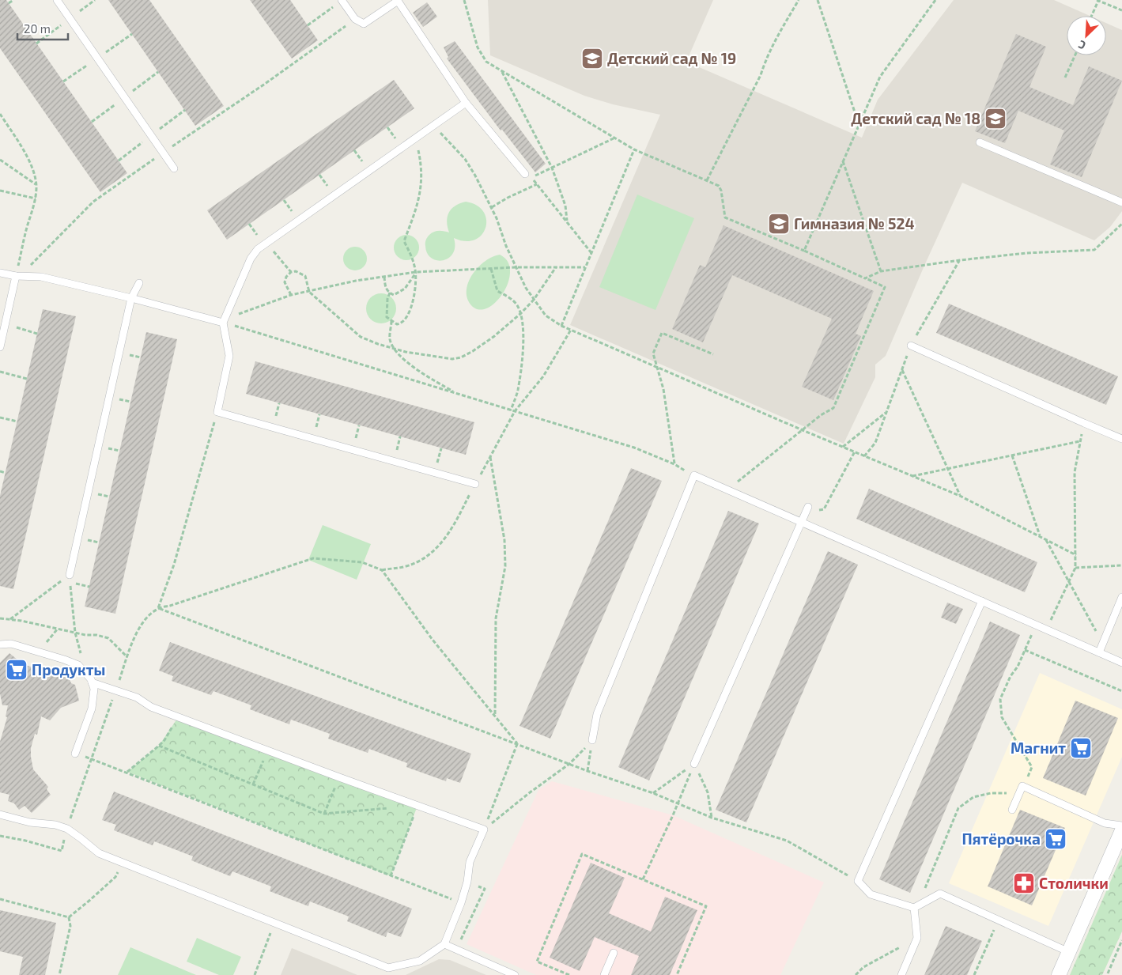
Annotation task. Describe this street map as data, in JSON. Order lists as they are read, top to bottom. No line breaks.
{"places":{"school or university":["Детский сад № 19","Детский сад № 18","Гимназия № 524"],"supermarket":["Продукты","Магнит","Пятёрочка"],"pharmacy":["Столички"]},"scale_bar":"20 m","north":"bottom left"}
